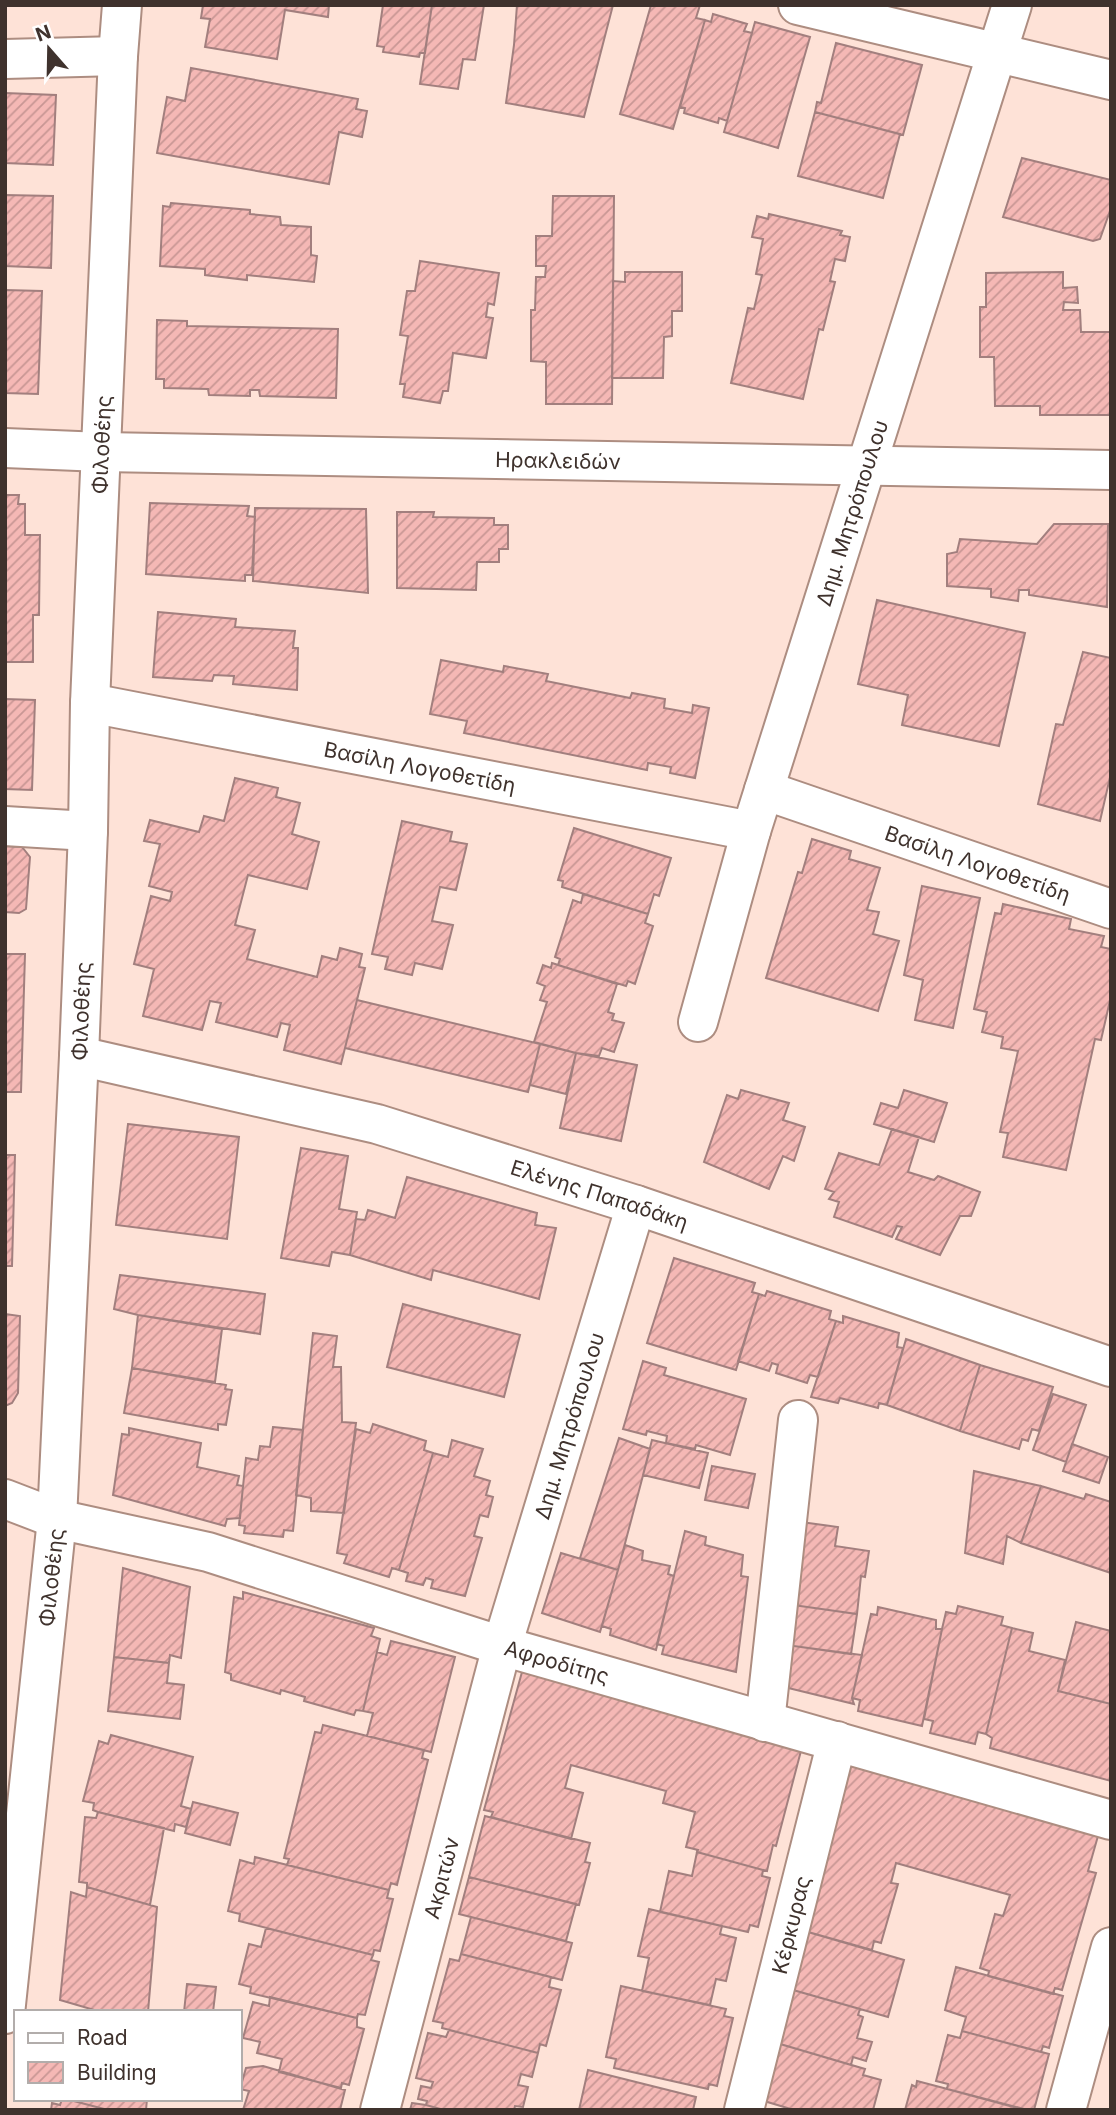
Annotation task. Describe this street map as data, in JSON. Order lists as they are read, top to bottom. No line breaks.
{"streets":{"street":["Φιλοθέης","Ηρακλειδών","Δημ. Μητρόπουλου","Βασίλη Λογοθετίδη","Ελένης Παπαδάκη","Αφροδίτης","Ακριτών","Κέρκυρας"]},"crossings":[["Φιλοθέης","Ηρακλειδών"],["Φιλοθέης","Βασίλη Λογοθετίδη"],["Φιλοθέης","Ελένης Παπαδάκη"],["Φιλοθέης","Αφροδίτης"],["Ηρακλειδών","Δημ. Μητρόπουλου"],["Δημ. Μητρόπουλου","Βασίλη Λογοθετίδη"],["Δημ. Μητρόπουλου","Ελένης Παπαδάκη"],["Δημ. Μητρόπουλου","Αφροδίτης"],["Δημ. Μητρόπουλου","Ακριτών"],["Αφροδίτης","Ακριτών"],["Αφροδίτης","Κέρκυρας"]],"legend":["Road","Building"],"north":"top"}
